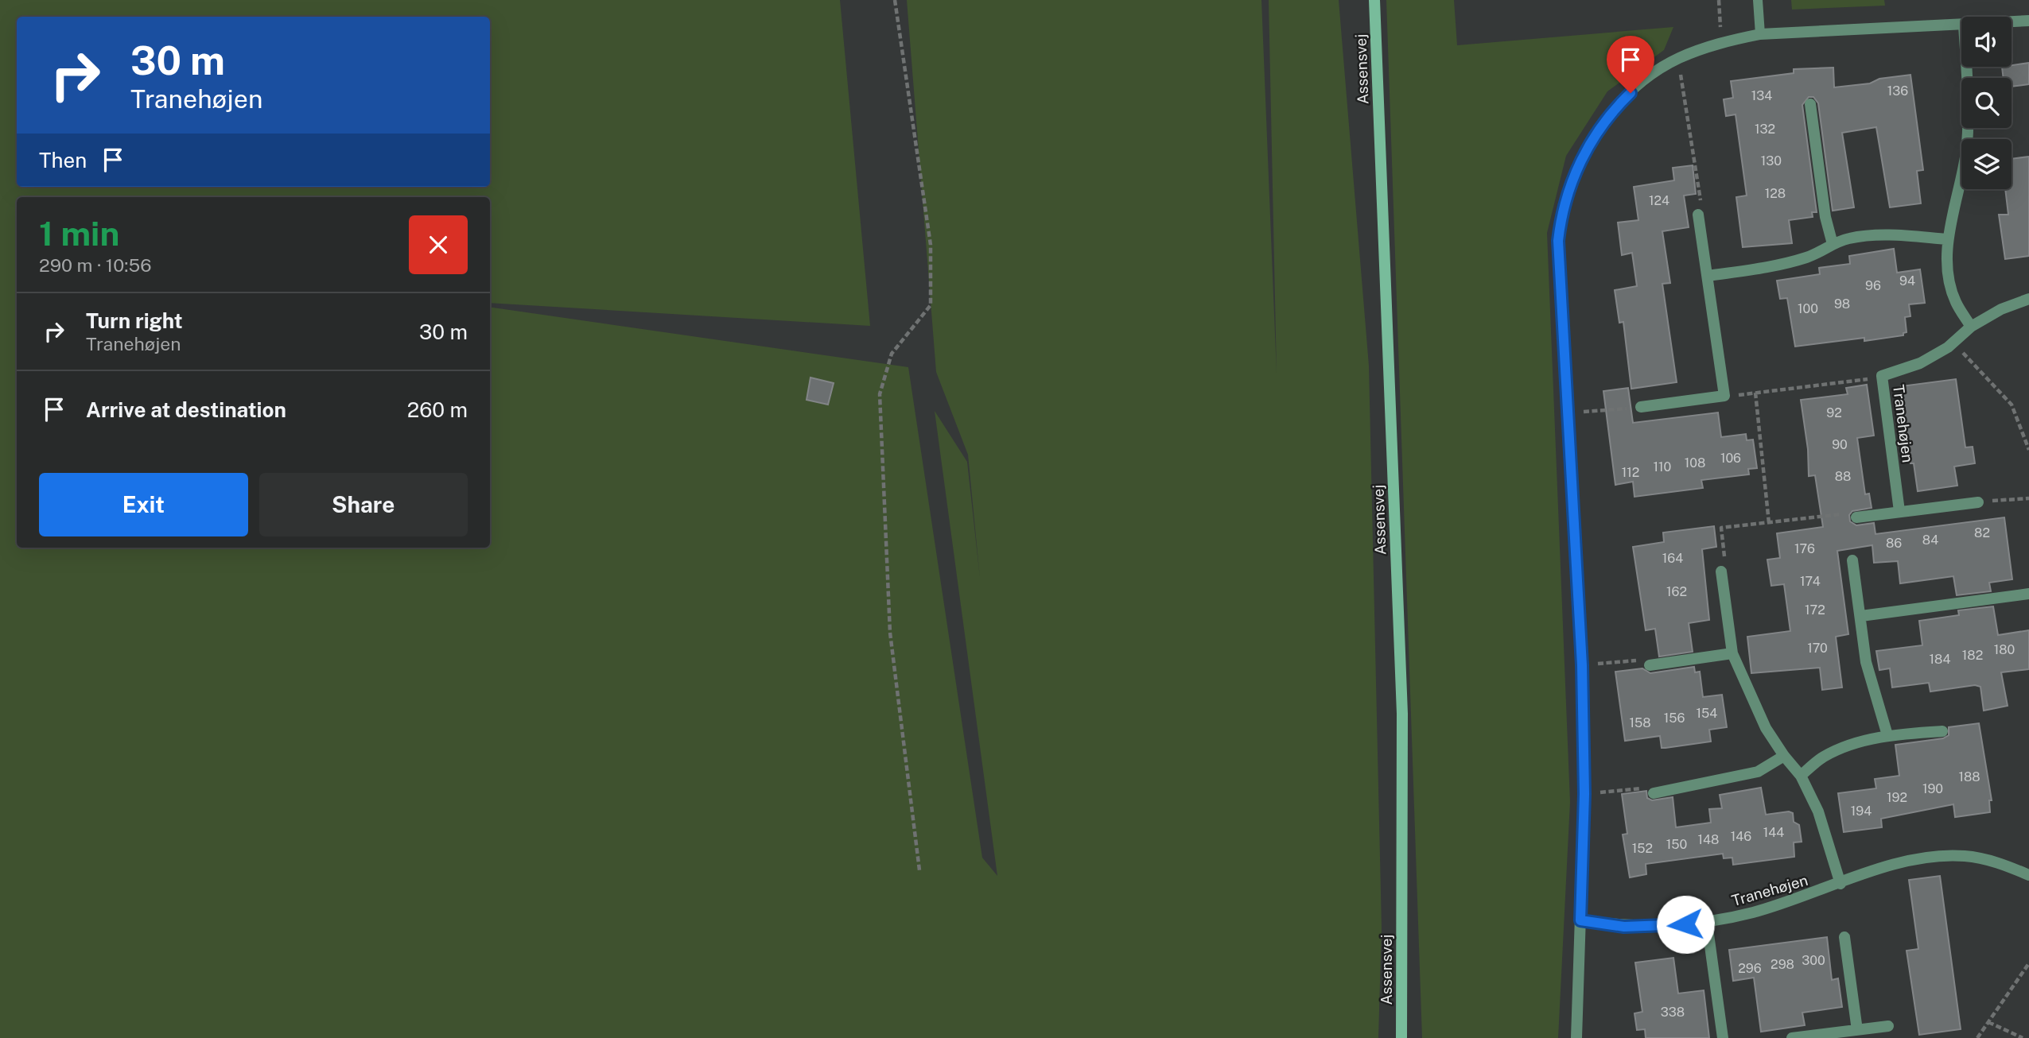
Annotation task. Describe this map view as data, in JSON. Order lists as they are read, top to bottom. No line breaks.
{"streets":{"main road":["Assensvej"],"street":["Tranehøjen"]},"house_numbers":["136","134","132","130","128","124","94","96","98","100","92","90","106","108","110","112","88","82","84","86","176","164","174","162","172","170","180","182","184","154","156","158","188","190","192","194","144","146","148","150","152","300","298","296","338"],"page":{"turn":["30 m","Tranehøjen"],"then":"Then","heading":["1 min","290 m · 10:56"],"list":[{"name":"Turn right","note":"Tranehøjen","value":"30 m"},{"name":"Arrive at destination","value":"260 m"}],"buttons":["Exit","Share"]}}
